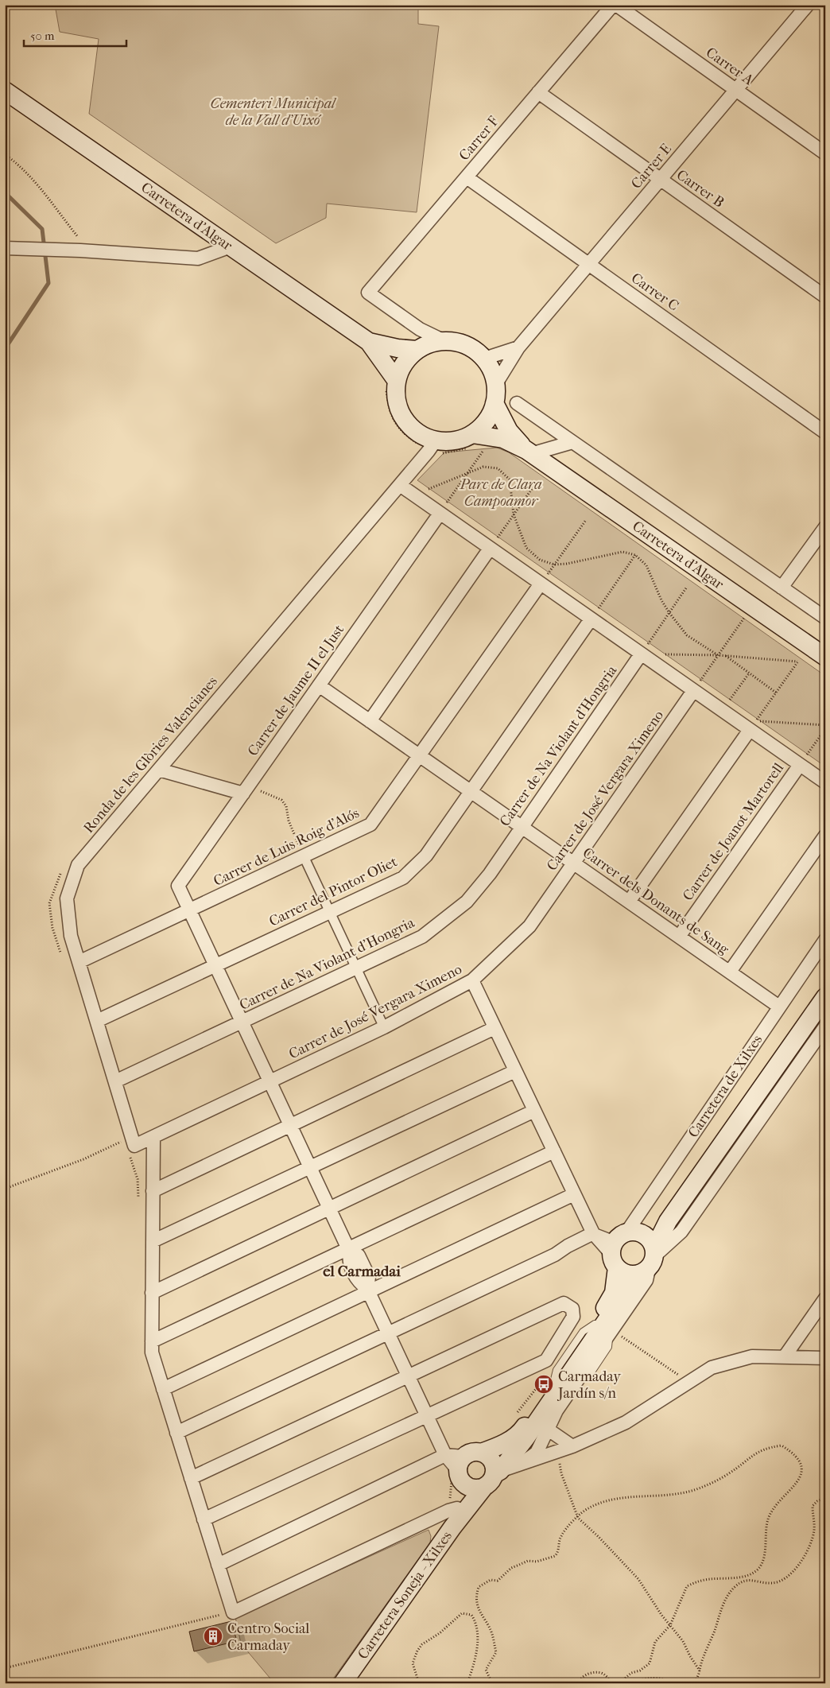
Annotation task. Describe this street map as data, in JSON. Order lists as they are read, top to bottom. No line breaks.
{"streets":{"main road":["Carretera d'Algar","Carretera de Xilxes","Carretera Soneja - Xilxes"],"street":["Carrer A","Carrer F","Carrer E","Carrer B","Carrer C","Carrer de Jaume II el Just","Carrer de Na Violant d'Hongria","Ronda de les Glòries Valencianes","Carrer de José Vergara Ximeno","Carrer de Joanot Martorell","Carrer de Luis Roig d'Alós","Carrer del Pintor Oliet","Carrer dels Donants de Sang"]},"crossings":[["Carrer A","Carrer E"],["Carrer F","Carrer E"],["Carrer F","Carrer B"],["Carrer F","Carretera d'Algar"],["Carrer F","Carrer C"],["Carrer F","Ronda de les Glòries Valencianes"],["Carrer E","Carrer B"],["Carrer E","Carretera d'Algar"],["Carrer E","Carrer C"],["Carrer E","Ronda de les Glòries Valencianes"],["Carretera d'Algar","Ronda de les Glòries Valencianes"],["Carrer de Jaume II el Just","Carrer de Luis Roig d'Alós"],["Carrer de Jaume II el Just","Carrer dels Donants de Sang"],["Carrer de Na Violant d'Hongria","Ronda de les Glòries Valencianes"],["Carrer de Na Violant d'Hongria","Carrer dels Donants de Sang"],["Ronda de les Glòries Valencianes","Carrer de José Vergara Ximeno"],["Ronda de les Glòries Valencianes","Carrer de Luis Roig d'Alós"],["Ronda de les Glòries Valencianes","Carrer del Pintor Oliet"],["Carrer de José Vergara Ximeno","Carrer dels Donants de Sang"],["Carrer de Joanot Martorell","Carrer dels Donants de Sang"],["Carrer de Luis Roig d'Alós","Carrer dels Donants de Sang"],["Carrer del Pintor Oliet","Carrer dels Donants de Sang"],["Carrer dels Donants de Sang","Carretera de Xilxes"],["Carretera de Xilxes","Carretera Soneja - Xilxes"]],"districts":["el Carmadai"],"parks":["Cementeri Municipal de la Vall d'Uixó","Parc de Clara Campoamor"],"places":{"bus stop":["Carmaday Jardín s/n"],"building":["Centro Social Carmaday"]},"scale_bar":"50 m"}
